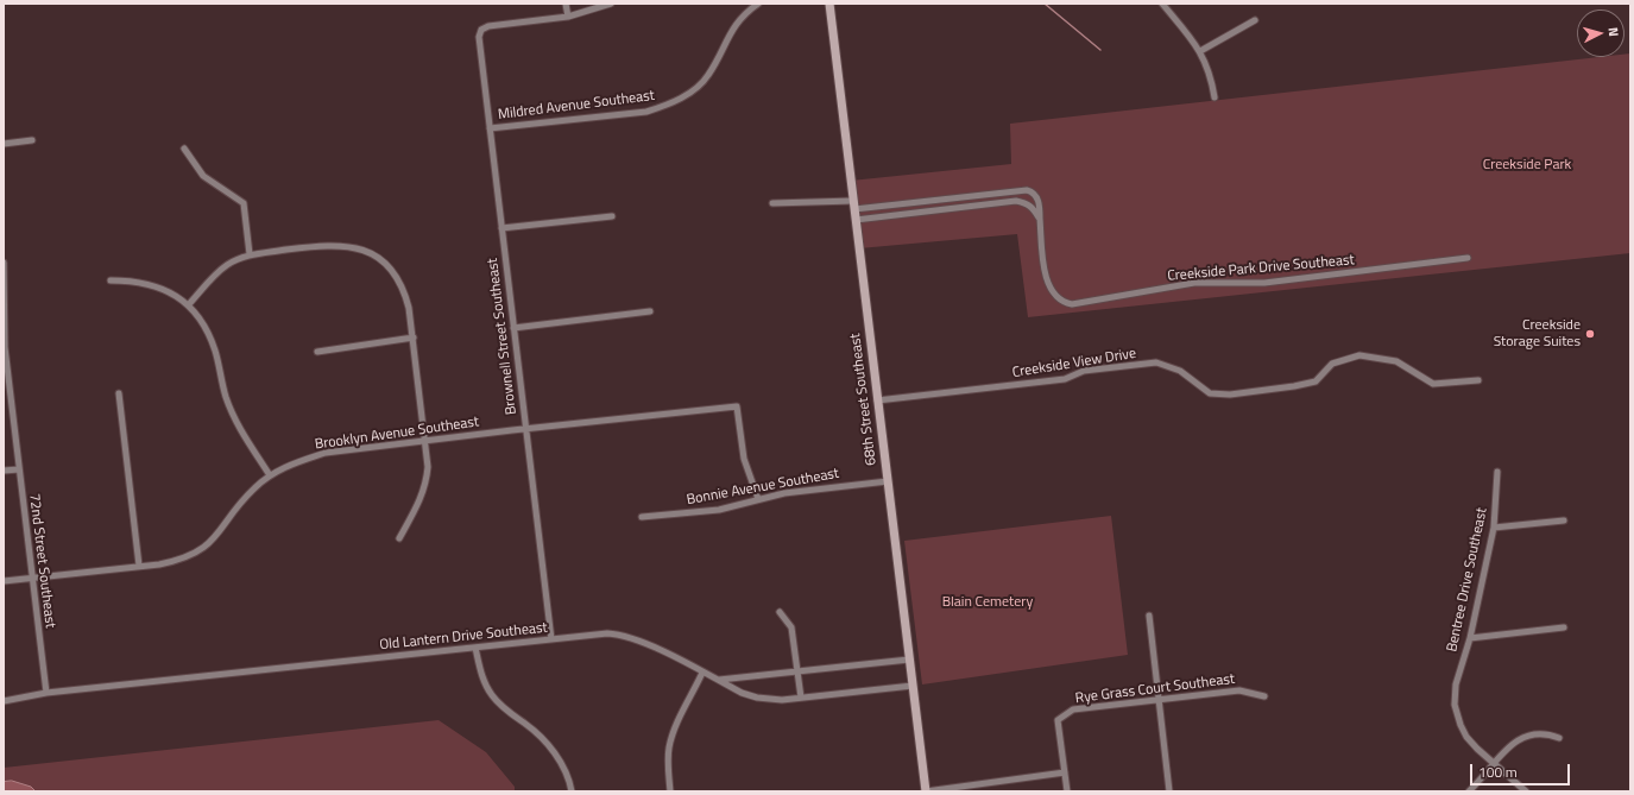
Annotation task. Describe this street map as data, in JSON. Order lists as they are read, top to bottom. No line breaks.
{"streets":{"main road":["68th Street Southeast"],"street":["Mildred Avenue Southeast","Creekside Park Drive Southeast","Brownell Street Southeast","Creekside View Drive","Brooklyn Avenue Southeast","Bonnie Avenue Southeast","72nd Street Southeast","Bentree Drive Southeast","Old Lantern Drive Southeast","Rye Grass Court Southeast"]},"crossings":[["Mildred Avenue Southeast","Brownell Street Southeast"],["Creekside Park Drive Southeast","68th Street Southeast"],["Brownell Street Southeast","Brooklyn Avenue Southeast"],["Brownell Street Southeast","Old Lantern Drive Southeast"],["Creekside View Drive","68th Street Southeast"],["68th Street Southeast","Bonnie Avenue Southeast"],["68th Street Southeast","Old Lantern Drive Southeast"],["Brooklyn Avenue Southeast","Bonnie Avenue Southeast"],["Brooklyn Avenue Southeast","72nd Street Southeast"],["72nd Street Southeast","Old Lantern Drive Southeast"]],"parks":["Creekside Park","Blain Cemetery"],"places":["Creekside Storage Suites"],"scale_bar":"100 m","north":"right"}
